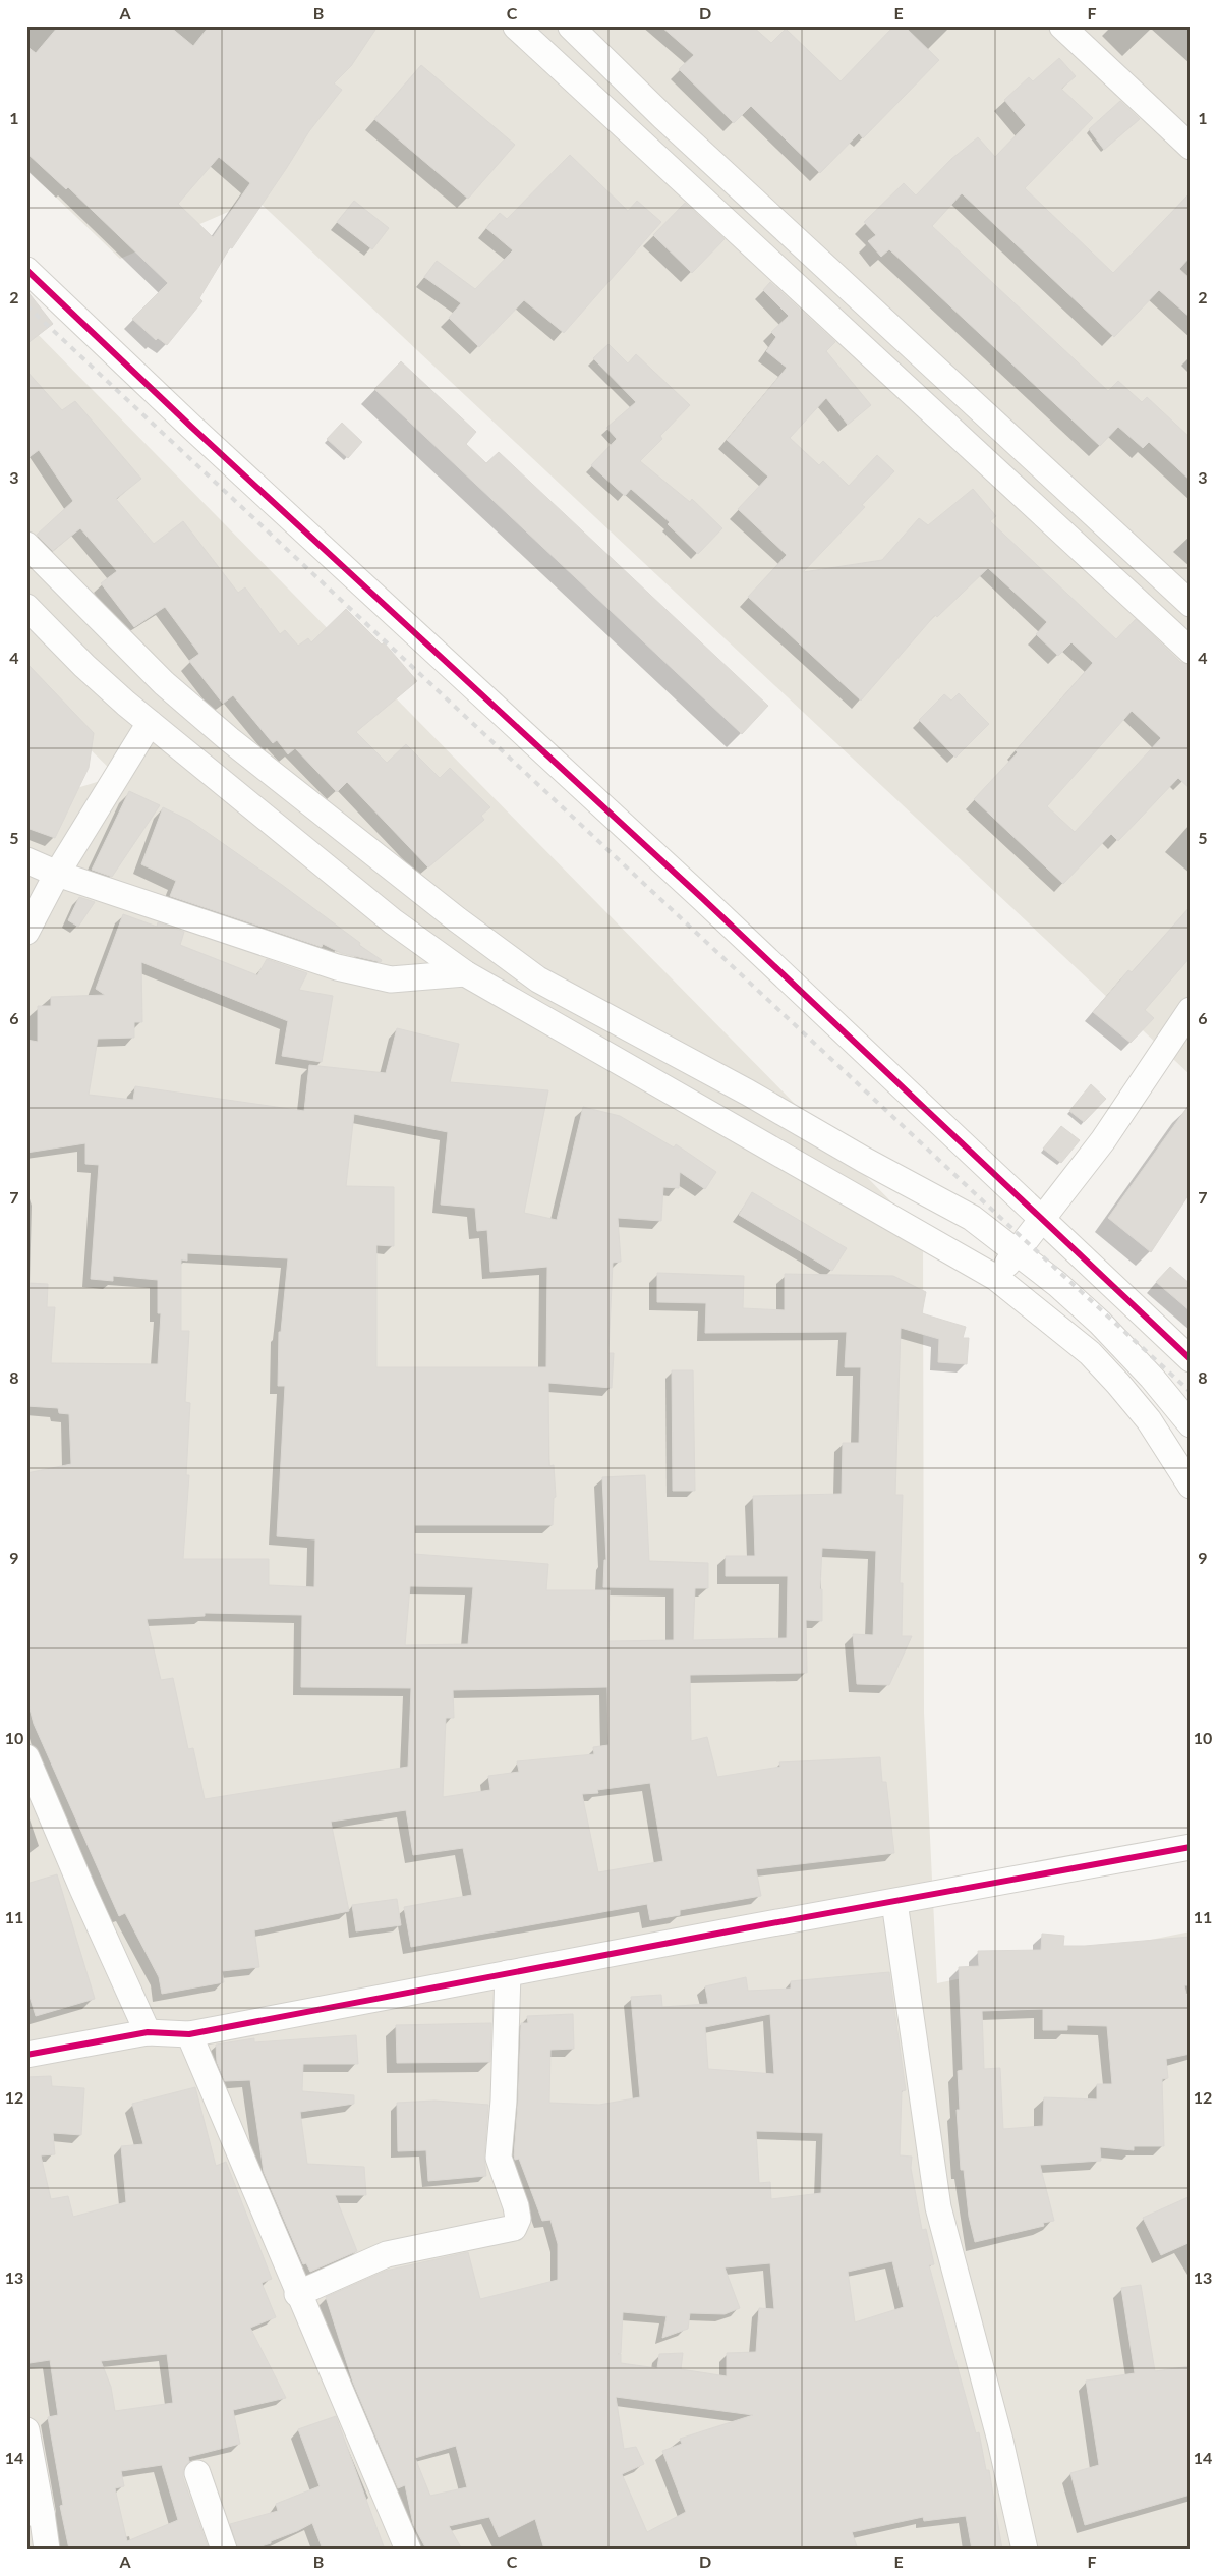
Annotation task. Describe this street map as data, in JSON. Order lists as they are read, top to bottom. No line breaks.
{"grid":{"columns":["A","B","C","D","E","F"],"rows":["1","2","3","4","5","6","7","8","9","10","11","12","13","14"]}}
